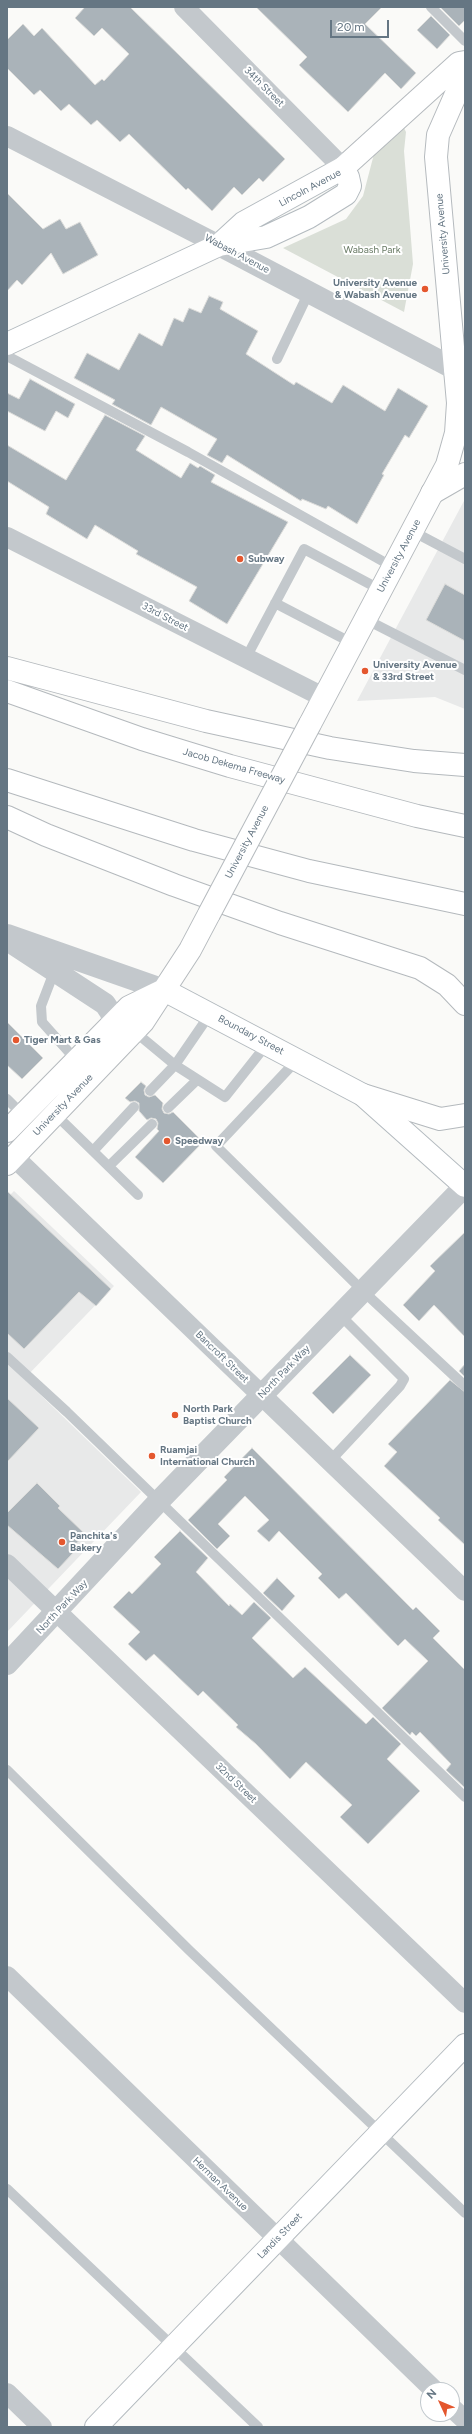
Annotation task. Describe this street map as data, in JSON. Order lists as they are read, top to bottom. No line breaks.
{"streets":{"main road":["Lincoln Avenue","University Avenue","Jacob Dekema Freeway","Boundary Street","Landis Street"],"street":["34th Street","Wabash Avenue","33rd Street","Bancroft Street","North Park Way","32nd Street","Herman Avenue"]},"crossings":[["34th Street","Lincoln Avenue"],["Lincoln Avenue","Wabash Avenue"],["University Avenue","Wabash Avenue"],["University Avenue","33rd Street"],["University Avenue","Boundary Street"],["University Avenue","Bancroft Street"],["Boundary Street","North Park Way"],["Bancroft Street","North Park Way"],["North Park Way","32nd Street"],["Herman Avenue","Landis Street"]],"parks":["Wabash Park"],"places":["University Avenue & Wabash Avenue","Subway","University Avenue & 33rd Street","Tiger Mart & Gas","Speedway","North Park Baptist Church","Ruamjai International Church","Panchita's Bakery"],"scale_bar":"20 m","north":"top left"}
